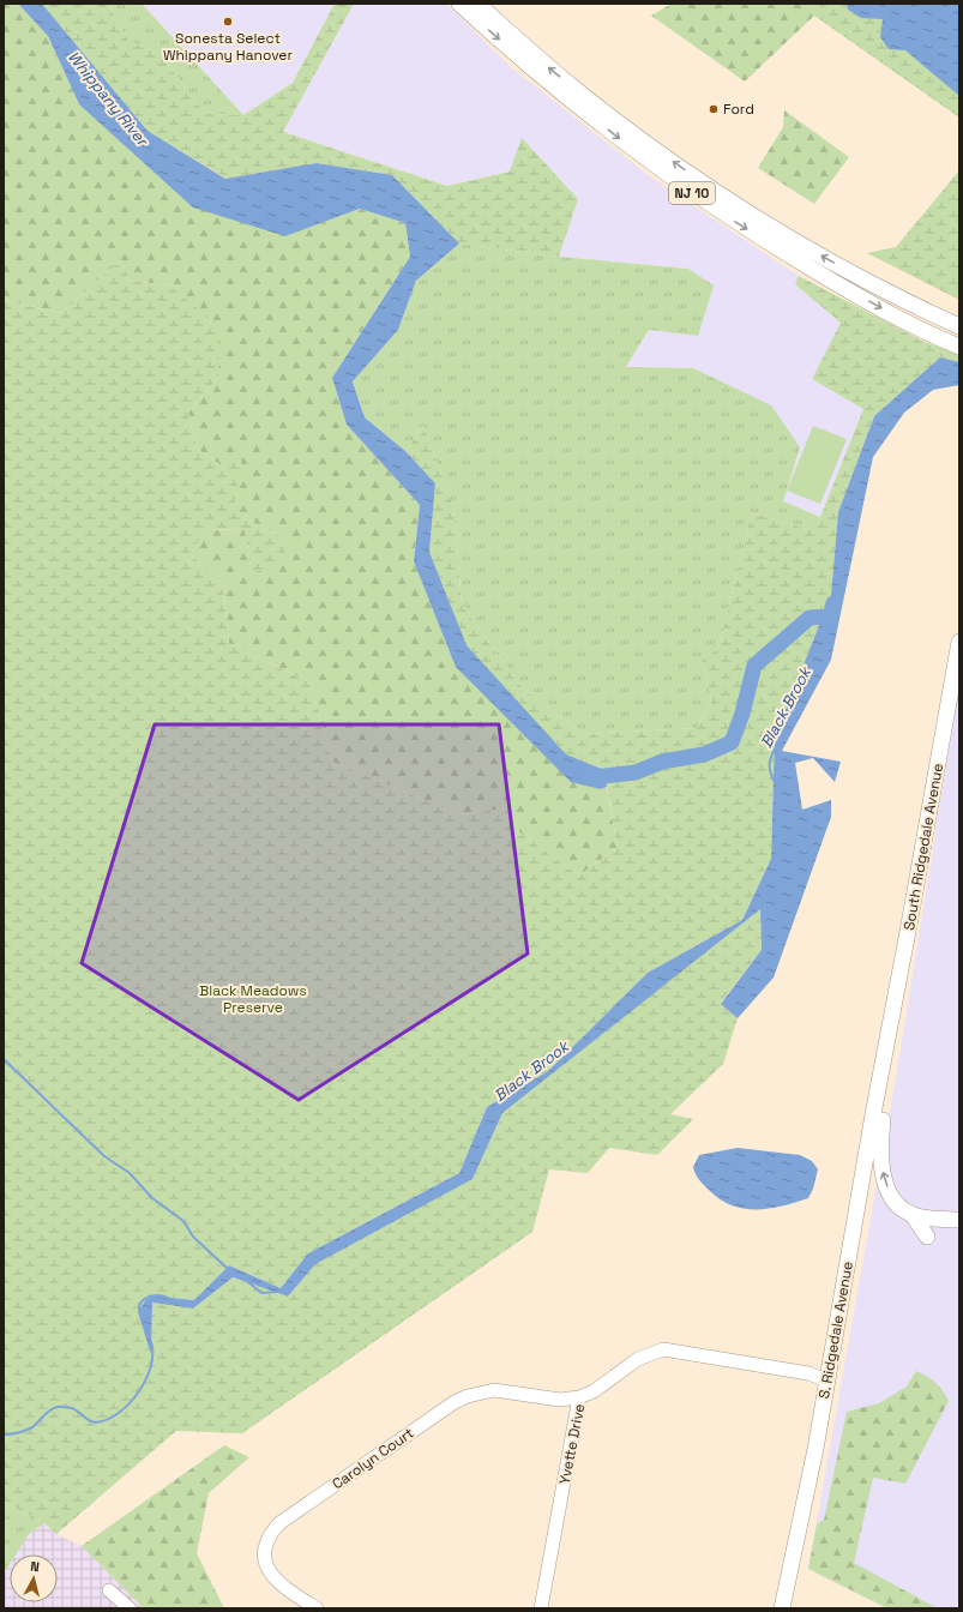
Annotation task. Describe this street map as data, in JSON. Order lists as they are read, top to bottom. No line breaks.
{"streets":{"main road":["NJ 10","South Ridgedale Avenue","S. Ridgedale Avenue"],"street":["Yvette Drive","Carolyn Court"]},"crossings":[["South Ridgedale Avenue","S. Ridgedale Avenue"],["S. Ridgedale Avenue","Yvette Drive"],["Yvette Drive","Carolyn Court"]],"water":["Whippany River","Black Brook"],"parks":["Black Meadows Preserve"],"places":["Sonesta Select Whippany Hanover","Ford"],"north":"top"}
